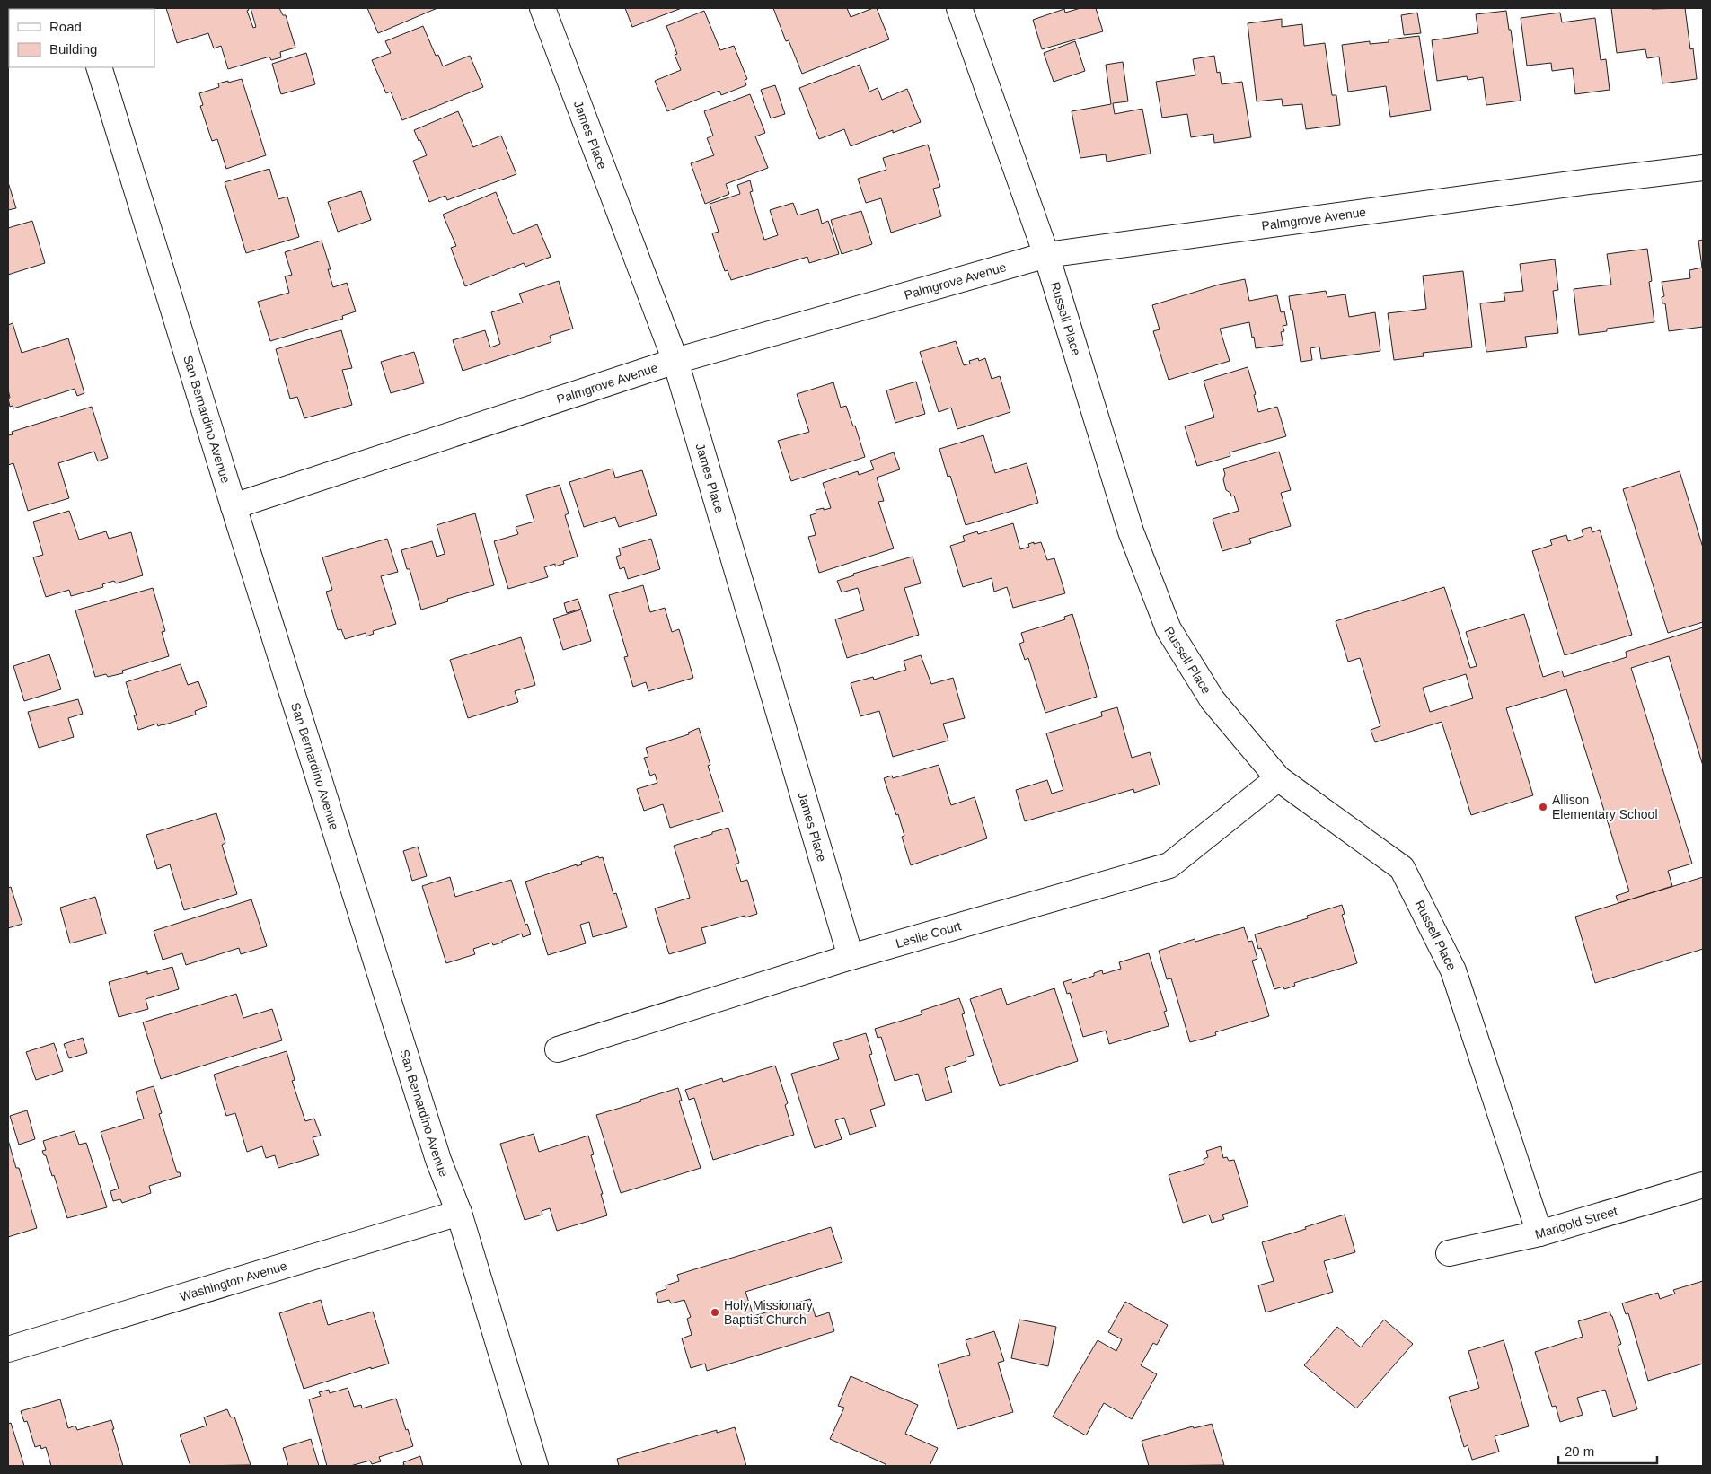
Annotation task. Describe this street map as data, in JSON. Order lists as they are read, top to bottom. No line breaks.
{"streets":{"street":["James Place","Palmgrove Avenue","Russell Place","San Bernardino Avenue","Leslie Court","Marigold Street","Washington Avenue"]},"crossings":[["James Place","Palmgrove Avenue"],["James Place","Leslie Court"],["Palmgrove Avenue","Russell Place"],["Palmgrove Avenue","San Bernardino Avenue"],["Russell Place","Leslie Court"],["Russell Place","Marigold Street"],["San Bernardino Avenue","Washington Avenue"]],"places":["Allison Elementary School","Holy Missionary Baptist Church"],"legend":["Road","Building"],"scale_bar":"20 m"}
